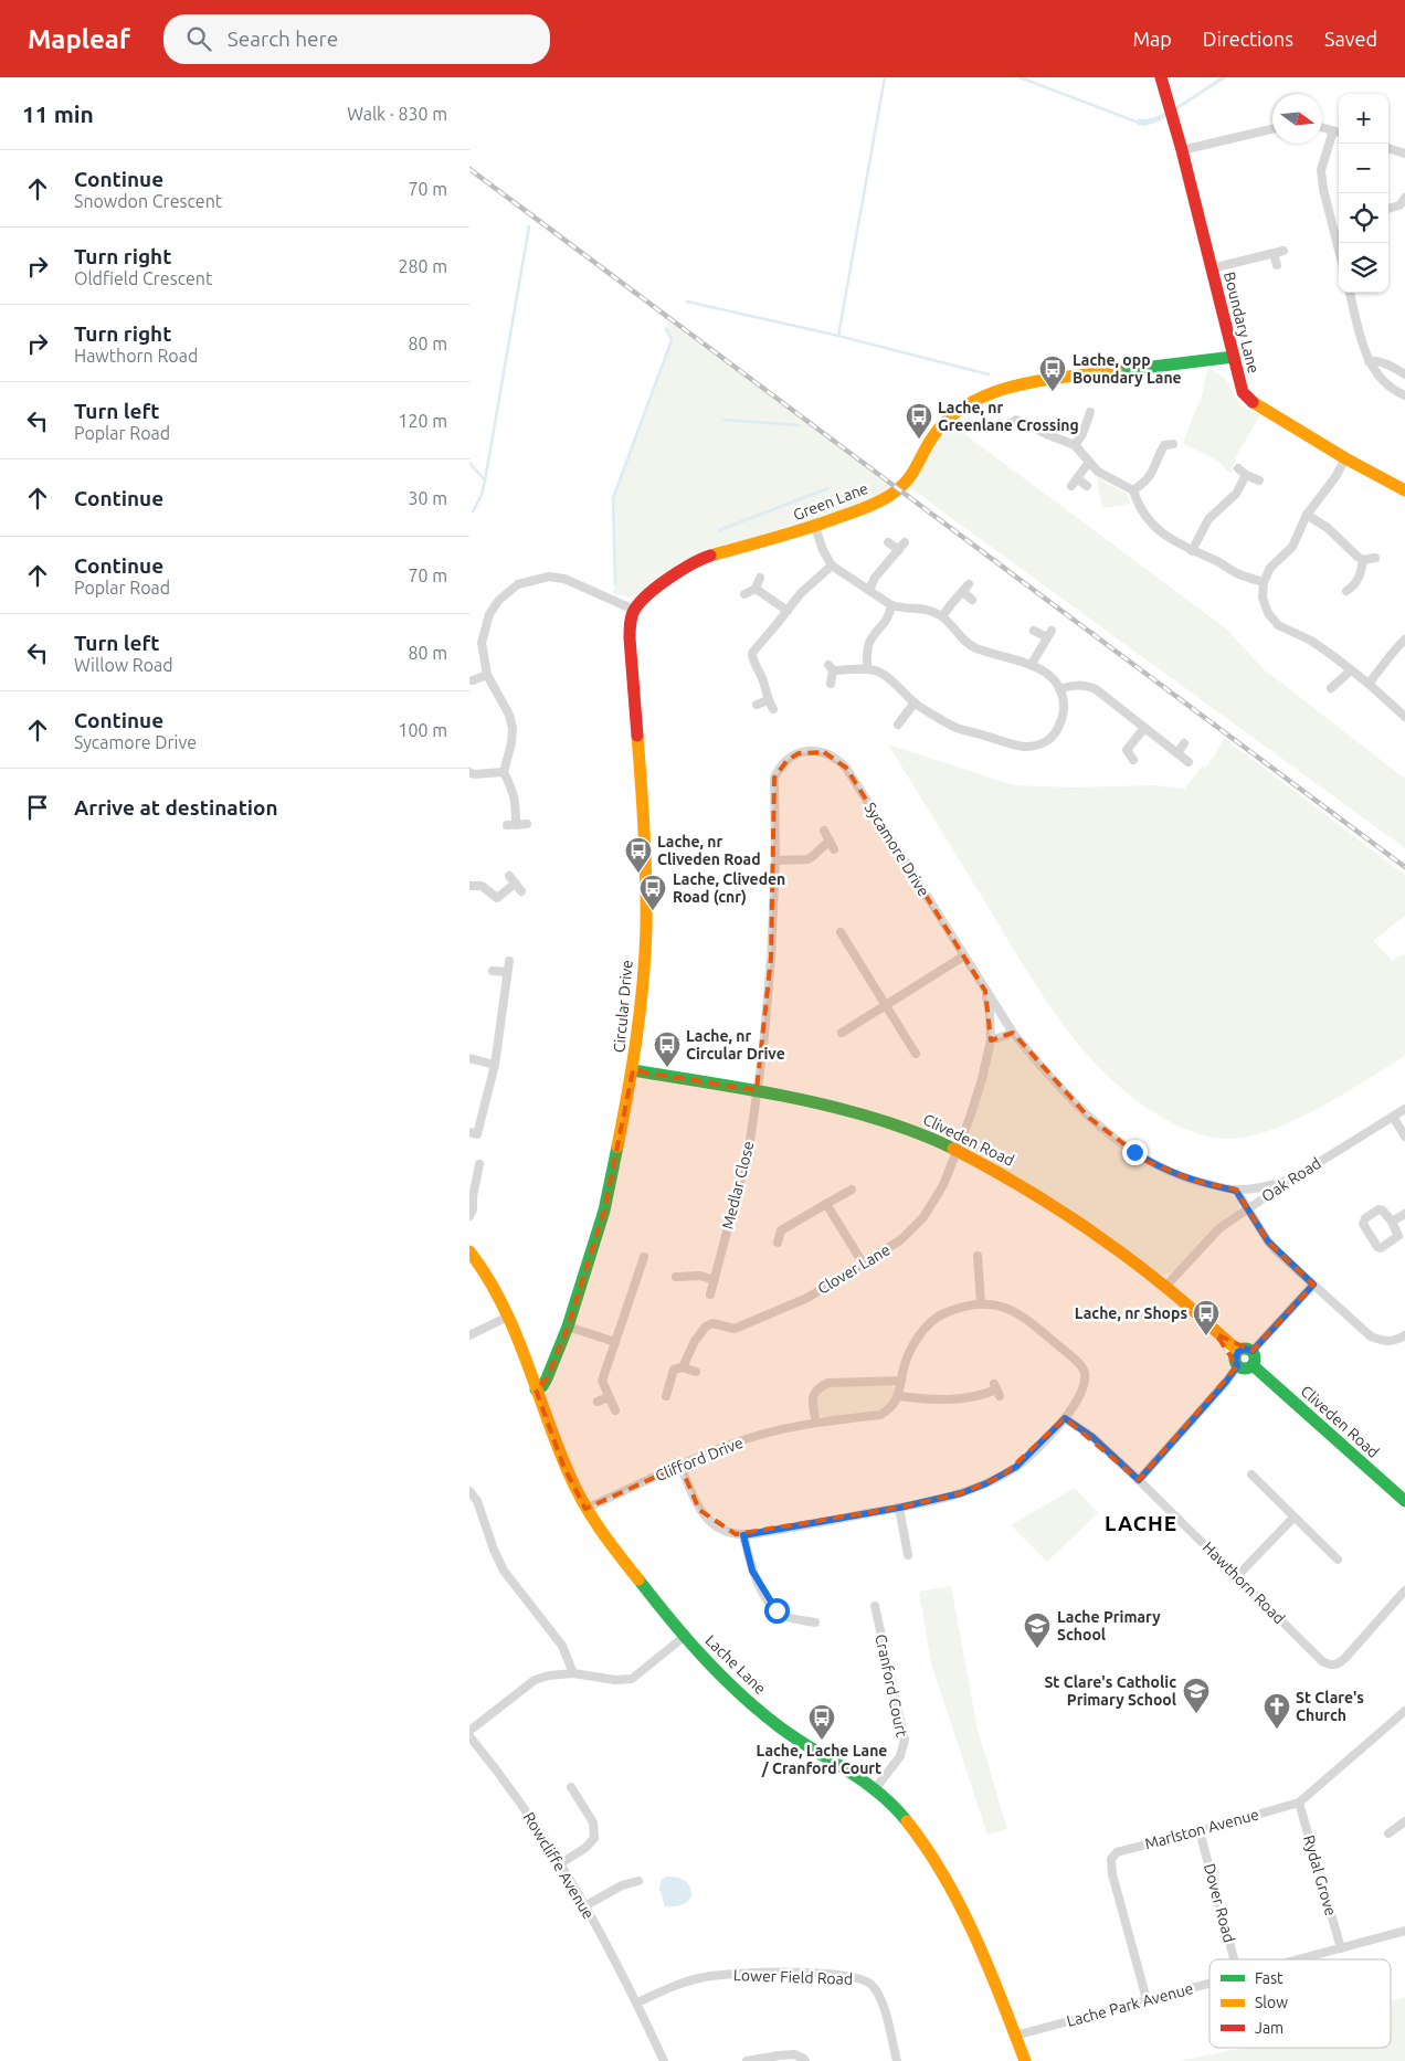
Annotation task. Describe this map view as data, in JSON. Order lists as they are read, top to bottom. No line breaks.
{"streets":{"street":["Boundary Lane","Green Lane","Sycamore Drive","Circular Drive","Cliveden Road","Oak Road","Medlar Close","Clover Lane","Clifford Drive","Hawthorn Road","Lache Lane","Cranford Court","Marlston Avenue","Rowcliffe Avenue","Rydal Grove","Dover Road","Lower Field Road","Lache Park Avenue"]},"crossings":[["Boundary Lane","Green Lane"],["Green Lane","Circular Drive"],["Sycamore Drive","Cliveden Road"],["Sycamore Drive","Oak Road"],["Sycamore Drive","Medlar Close"],["Sycamore Drive","Clover Lane"],["Circular Drive","Cliveden Road"],["Circular Drive","Lache Lane"],["Cliveden Road","Oak Road"],["Cliveden Road","Medlar Close"],["Cliveden Road","Clover Lane"],["Clifford Drive","Lache Lane"],["Lache Lane","Cranford Court"],["Lache Lane","Lache Park Avenue"],["Marlston Avenue","Rydal Grove"],["Marlston Avenue","Dover Road"],["Marlston Avenue","Lache Park Avenue"],["Rowcliffe Avenue","Lower Field Road"],["Rydal Grove","Lache Park Avenue"]],"districts":["LACHE"],"places":{"bus stop":["Lache, opp Boundary Lane","Lache, nr Greenlane Crossing","Lache, nr Cliveden Road","Lache, Cliveden Road (cnr)","Lache, nr Circular Drive","Lache, nr Shops","Lache, Lache Lane / Cranford Court"],"school or university":["Lache Primary School","St Clare's Catholic Primary School"],"church":["St Clare's Church"]},"legend":["Fast","Slow","Jam"],"north":"right","page":{"header":"Mapleaf","search":"Search here","nav":["Map","Directions","Saved"],"heading":["11 min","Walk · 830 m"],"map_buttons":["+","−"],"list":[["Continue","Snowdon Crescent","70 m"],["Turn right","Oldfield Crescent","280 m"],["Turn right","Hawthorn Road","80 m"],["Turn left","Poplar Road","120 m"],["Continue","30 m"],["Continue","Poplar Road","70 m"],["Turn left","Willow Road","80 m"],["Continue","Sycamore Drive","100 m"],"Arrive at destination"]}}
